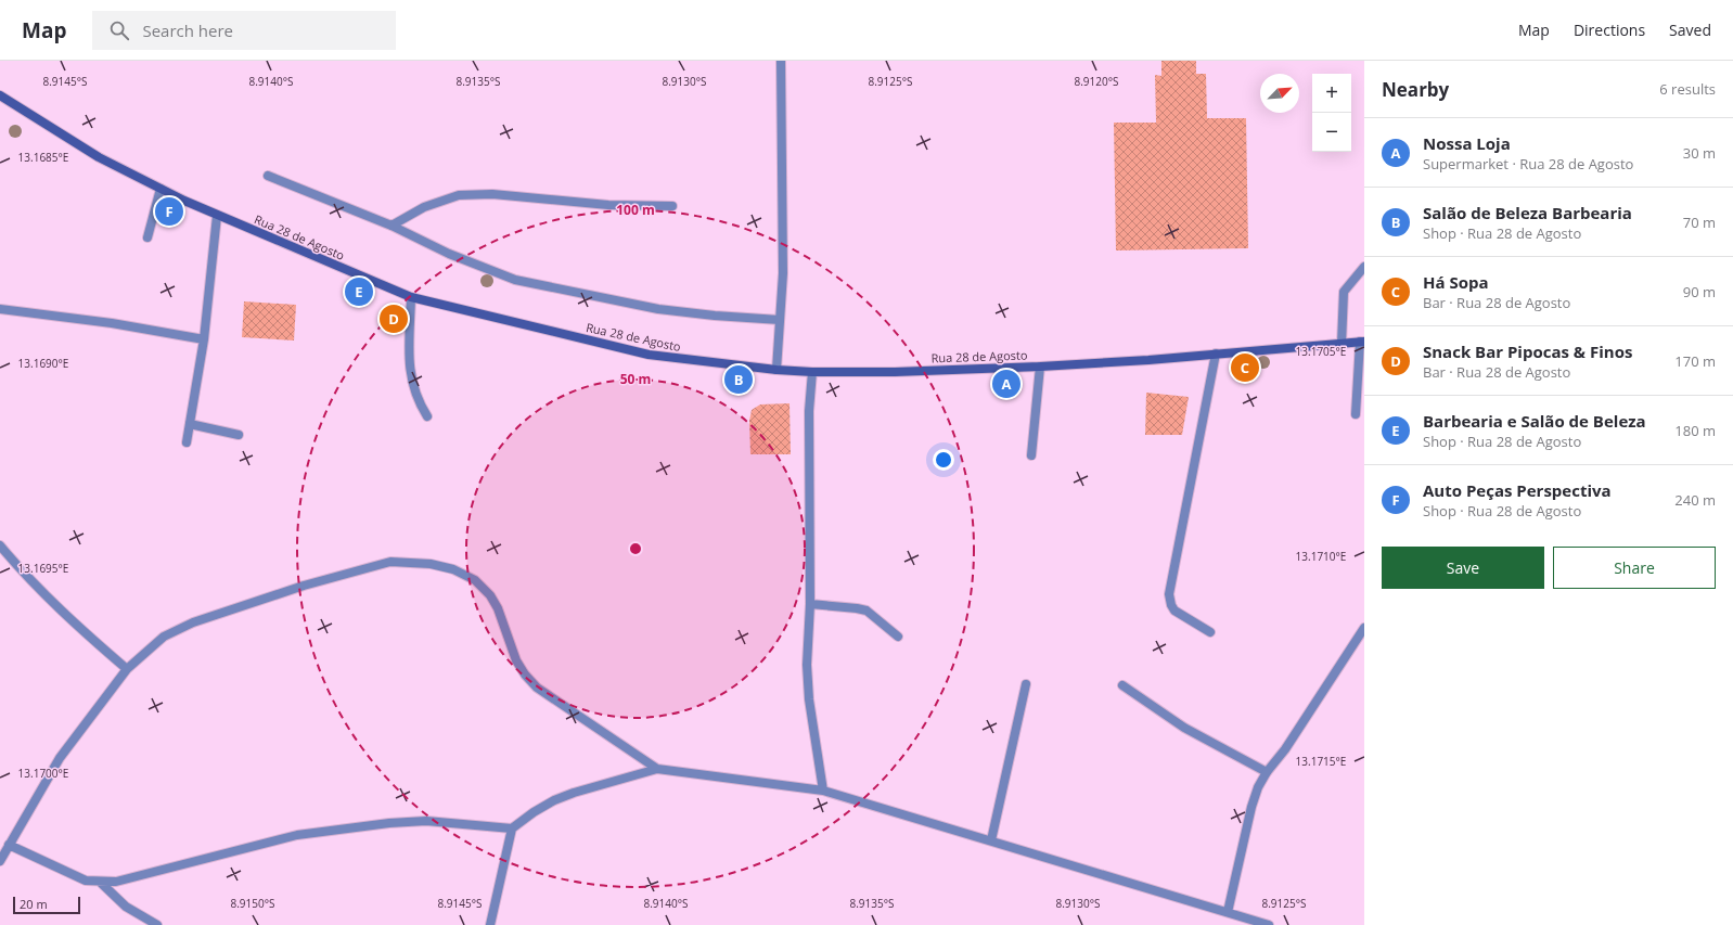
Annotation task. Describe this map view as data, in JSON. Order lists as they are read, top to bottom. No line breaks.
{"streets":{"main road":["Rua 28 de Agosto"]},"scale_bar":"20 m","north":"top right","page":{"header":"Map","search":"Search here","nav":["Map","Directions","Saved"],"heading":["Nearby","6 results"],"map_buttons":["+","−"],"list":[{"mark":"A","name":"Nossa Loja","note":"Supermarket · Rua 28 de Agosto","value":"30 m"},{"mark":"B","name":"Salão de Beleza Barbearia","note":"Shop · Rua 28 de Agosto","value":"70 m"},{"mark":"C","name":"Há Sopa","note":"Bar · Rua 28 de Agosto","value":"90 m"},{"mark":"D","name":"Snack Bar Pipocas & Finos","note":"Bar · Rua 28 de Agosto","value":"170 m"},{"mark":"E","name":"Barbearia e Salão de Beleza","note":"Shop · Rua 28 de Agosto","value":"180 m"},{"mark":"F","name":"Auto Peças Perspectiva","note":"Shop · Rua 28 de Agosto","value":"240 m"}],"pins":["F","E","D","C","B","A"],"buttons":["Save","Share"],"scale":"20 m"},"coordinates":["8.9145°S","8.9140°S","8.9135°S","8.9130°S","8.9125°S","8.9120°S","13.1685°E","13.1705°E","13.1690°E","13.1710°E","13.1695°E","13.1715°E","13.1700°E","8.9150°S"],"rings":["100 m","50 m"]}
